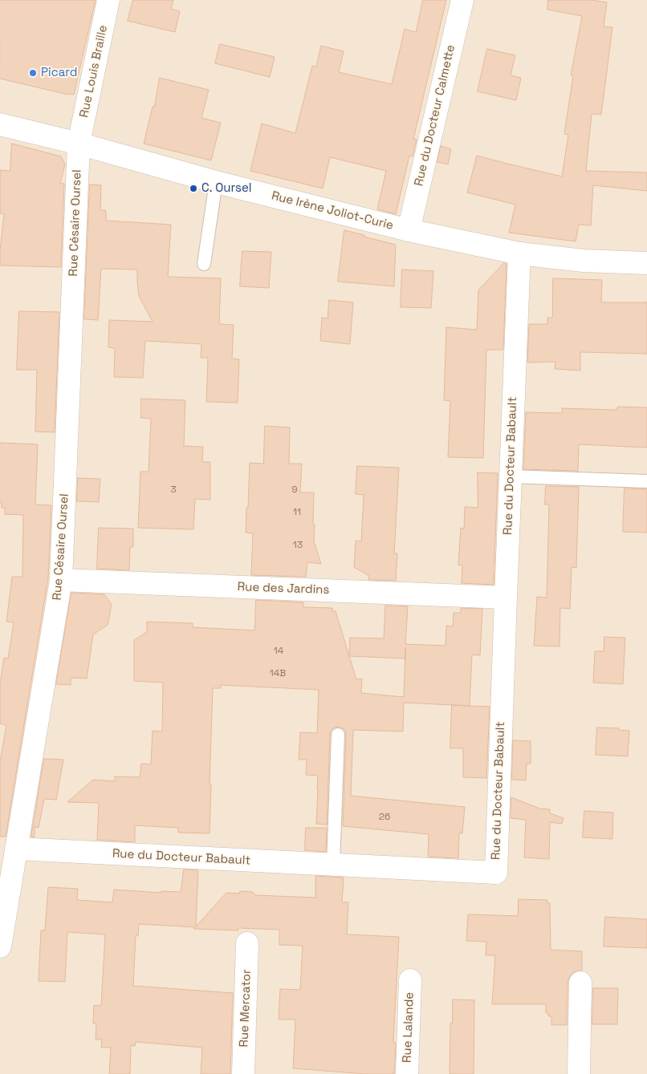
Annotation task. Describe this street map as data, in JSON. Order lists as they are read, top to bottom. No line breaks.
{"streets":{"street":["Rue Louis Braille","Rue du Docteur Calmette","Rue Irène Joliot-Curie","Rue Césaire Oursel","Rue du Docteur Babault","Rue des Jardins","Rue Mercator","Rue Lalande"]},"crossings":[["Rue Louis Braille","Rue Irène Joliot-Curie"],["Rue Louis Braille","Rue Césaire Oursel"],["Rue du Docteur Calmette","Rue Irène Joliot-Curie"],["Rue Irène Joliot-Curie","Rue Césaire Oursel"],["Rue Irène Joliot-Curie","Rue du Docteur Babault"],["Rue Césaire Oursel","Rue du Docteur Babault"],["Rue Césaire Oursel","Rue des Jardins"],["Rue du Docteur Babault","Rue des Jardins"]],"places":["Picard","C. Oursel"],"house_numbers":["3","9","11","13","14","14B","26"]}
